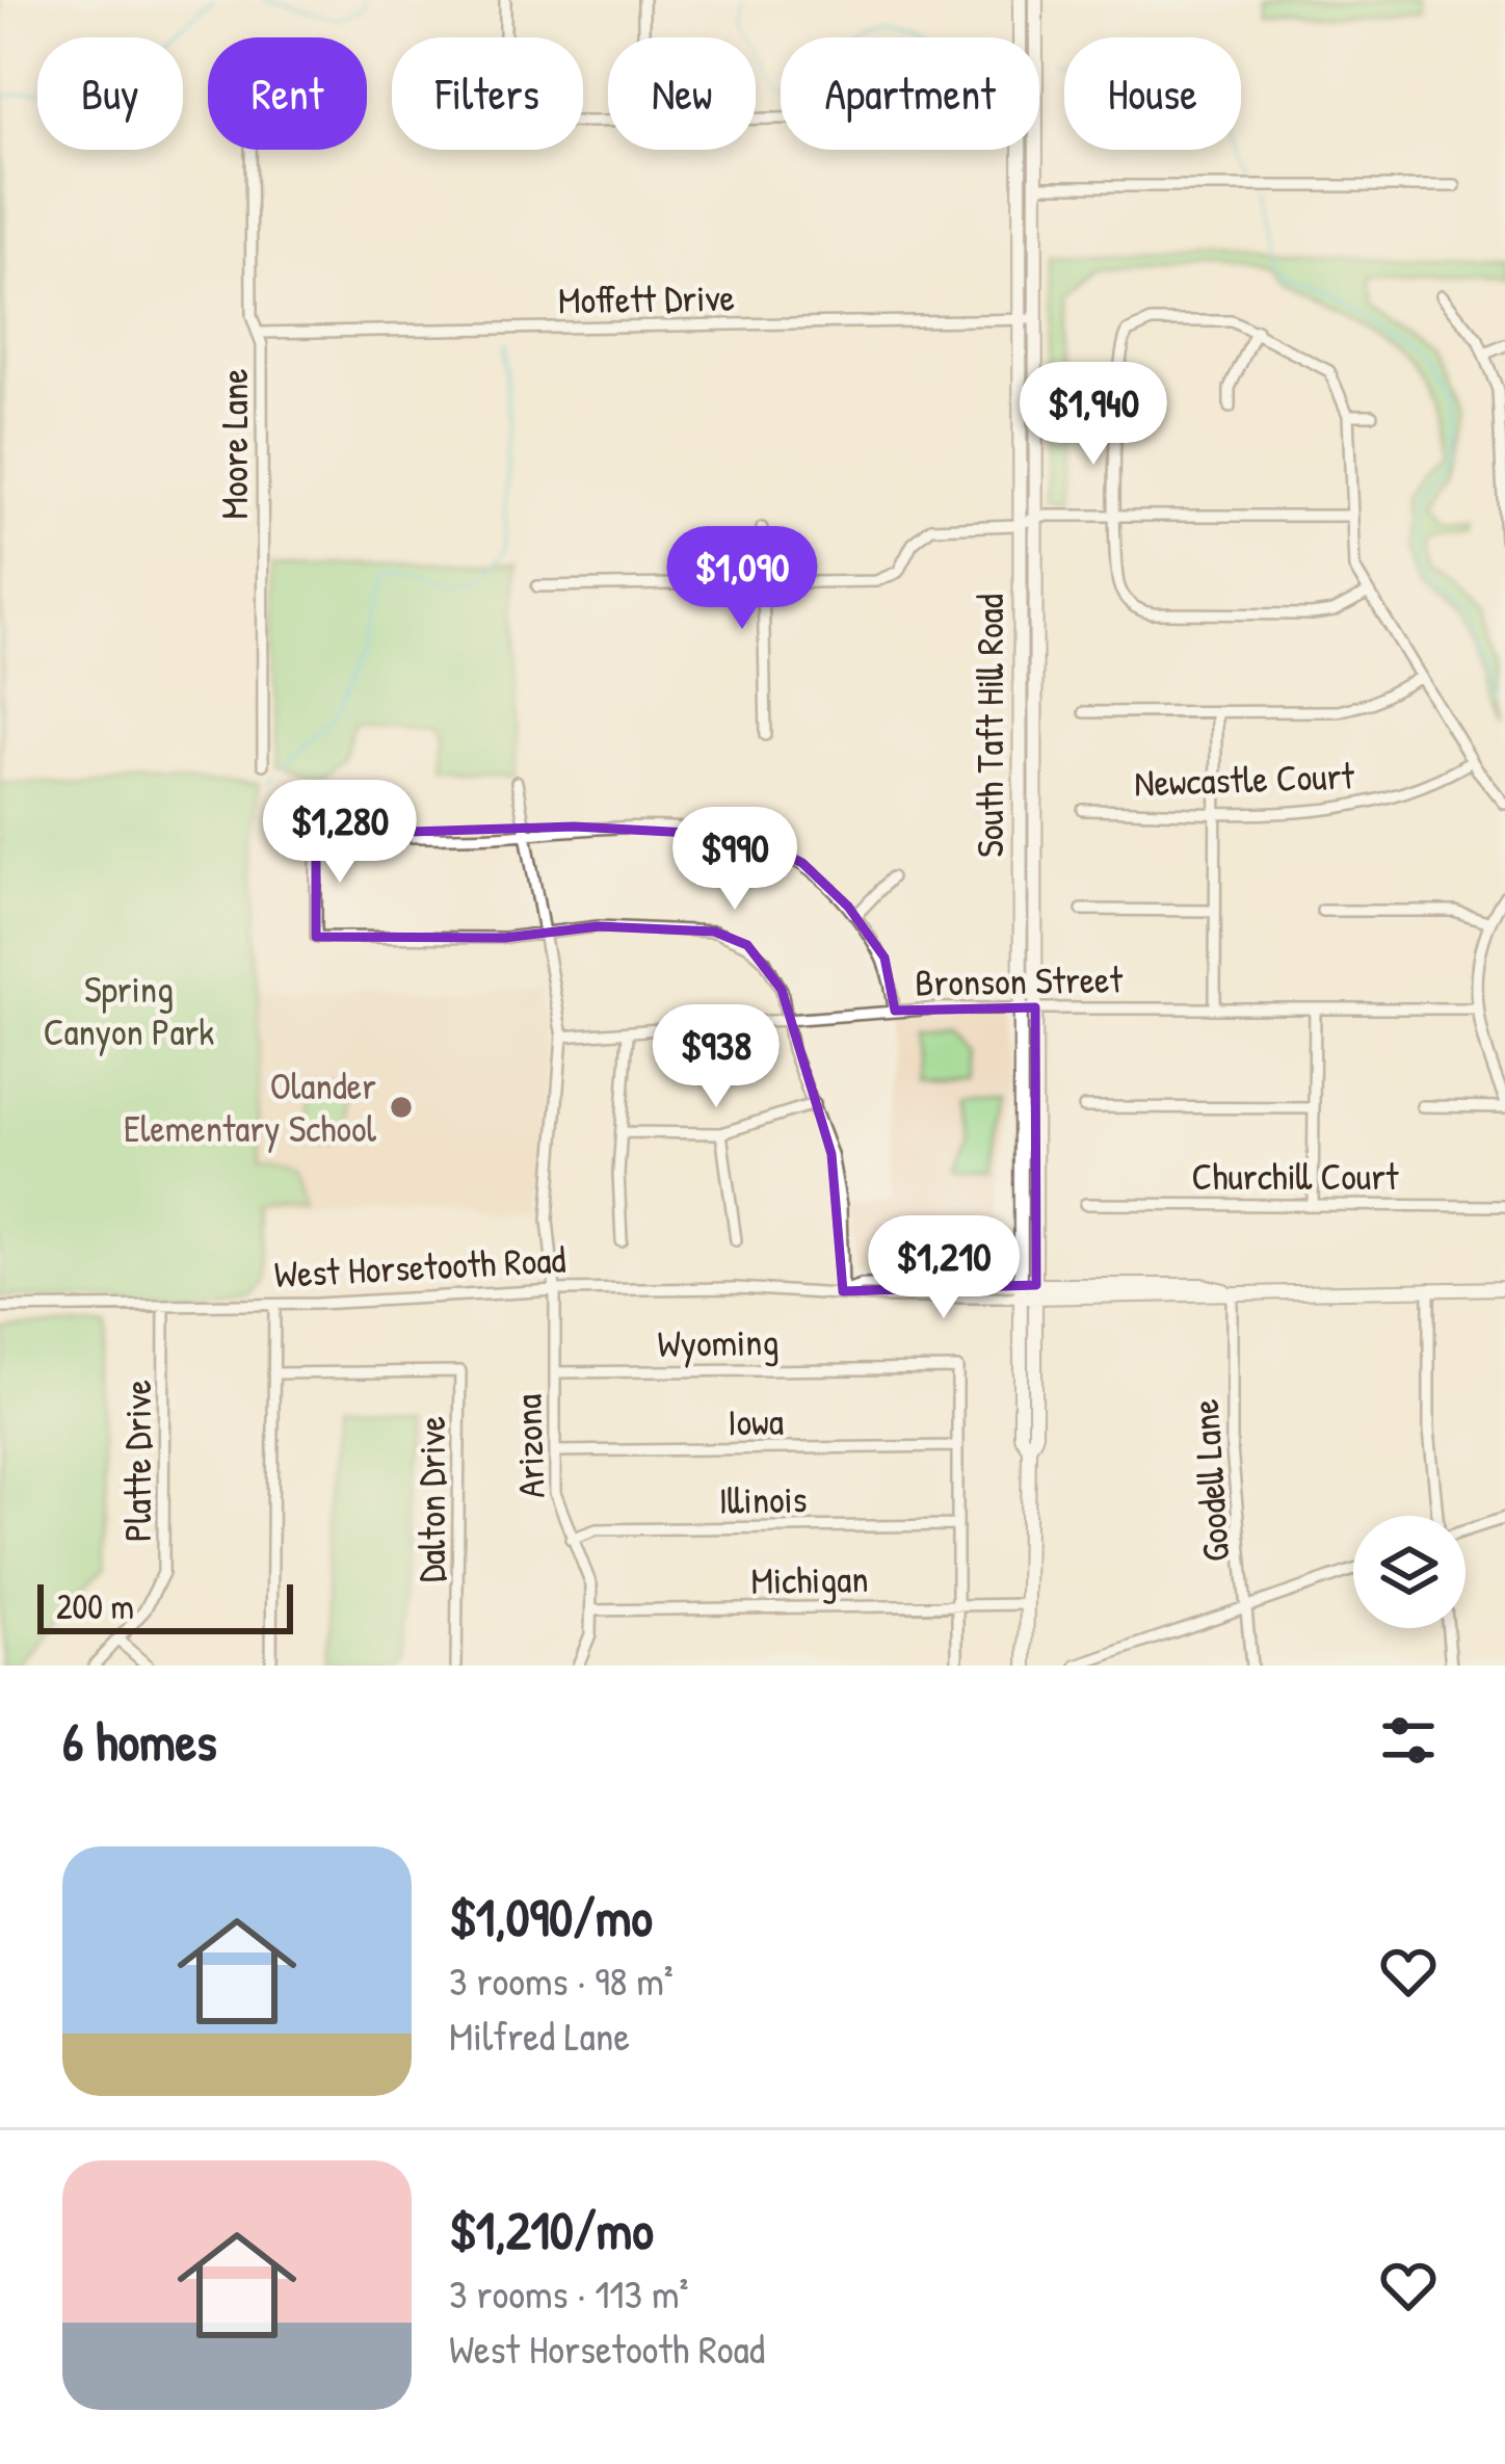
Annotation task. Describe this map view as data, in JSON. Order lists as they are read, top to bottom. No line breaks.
{"streets":{"main road":["South Taft Hill Road","West Horsetooth Road"],"street":["Moffett Drive","Moore Lane","Newcastle Court","Bronson Street","Churchill Court","Wyoming","Iowa","Arizona","Platte Drive","Goodell Lane","Dalton Drive","Illinois","Michigan"]},"crossings":[["Moffett Drive","Moore Lane"],["Moffett Drive","South Taft Hill Road"],["South Taft Hill Road","Bronson Street"],["South Taft Hill Road","West Horsetooth Road"],["South Taft Hill Road","Michigan"],["Bronson Street","Arizona"],["West Horsetooth Road","Arizona"],["West Horsetooth Road","Platte Drive"],["West Horsetooth Road","Goodell Lane"],["Wyoming","Iowa"],["Wyoming","Arizona"],["Iowa","Arizona"],["Arizona","Illinois"],["Arizona","Michigan"]],"parks":["Spring Canyon Park"],"places":["Olander Elementary School"],"scale_bar":"200 m","page":{"chip":["Buy","Rent","Filters","New","Apartment","House"],"price":["$1,940","$1,090","$1,280","$990","$938","$1,210"],"scale":"200 m","heading":"6 homes","list":[{"name":"$1,090/mo","note":"3 rooms · 98 m² · Milfred Lane"},{"name":"$1,210/mo","note":"3 rooms · 113 m² · West Horsetooth Road"}]}}
